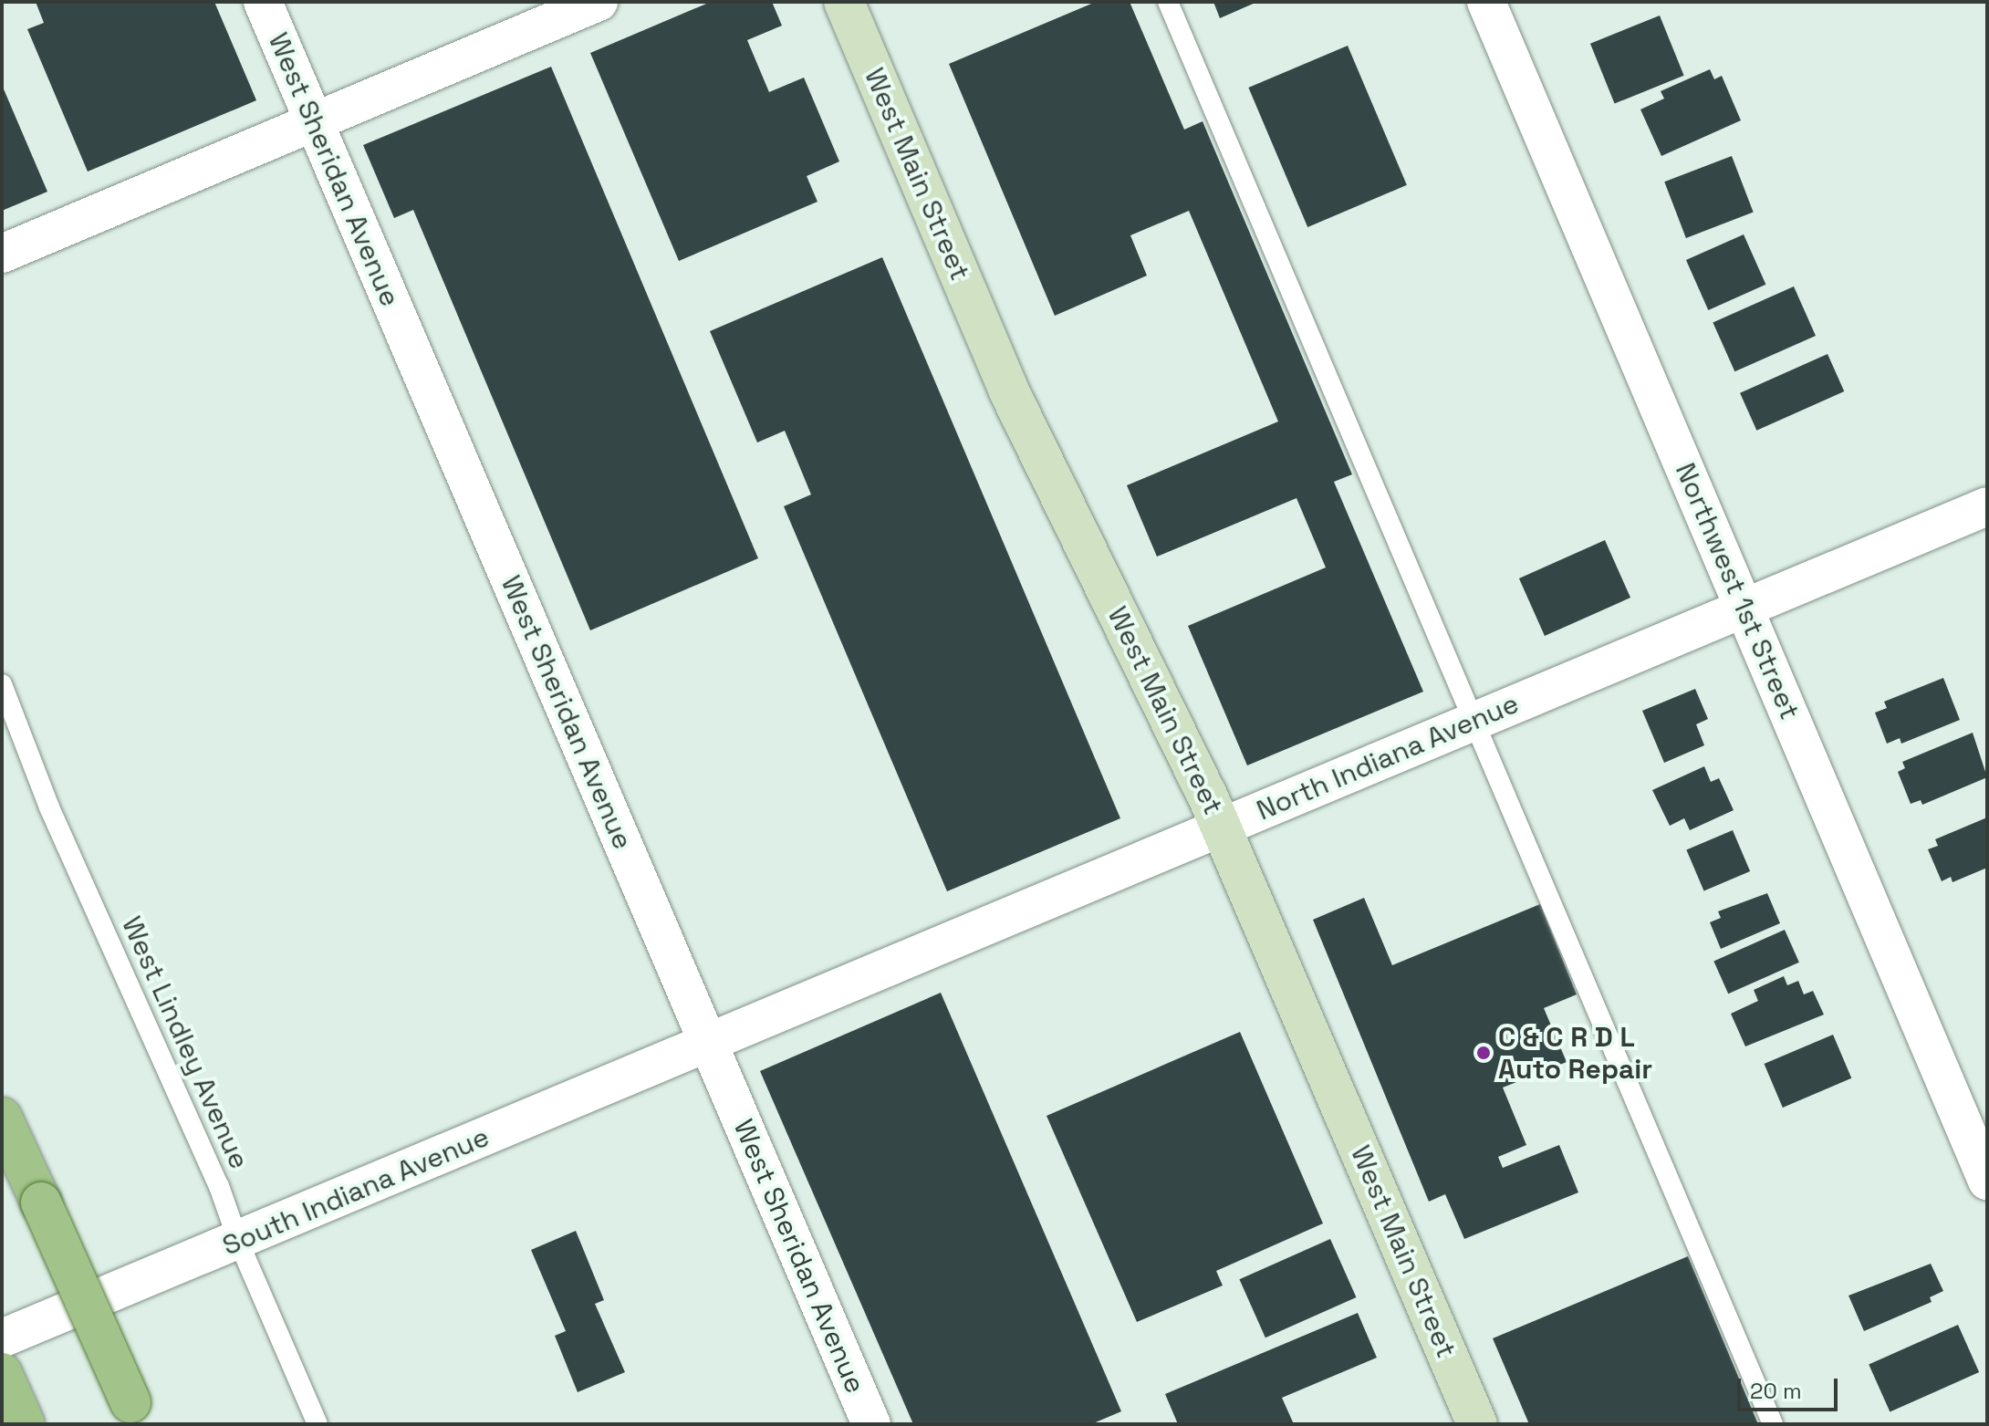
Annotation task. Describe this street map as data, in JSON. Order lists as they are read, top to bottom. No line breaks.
{"streets":{"main road":["West Main Street"],"street":["West Sheridan Avenue","Northwest 1st Street","North Indiana Avenue","South Indiana Avenue"],"lane":["West Lindley Avenue"]},"crossings":[["West Sheridan Avenue","North Indiana Avenue"],["West Sheridan Avenue","South Indiana Avenue"],["West Main Street","North Indiana Avenue"],["Northwest 1st Street","North Indiana Avenue"],["North Indiana Avenue","South Indiana Avenue"],["West Lindley Avenue","South Indiana Avenue"]],"places":["C & C R D L Auto Repair"],"scale_bar":"20 m"}
